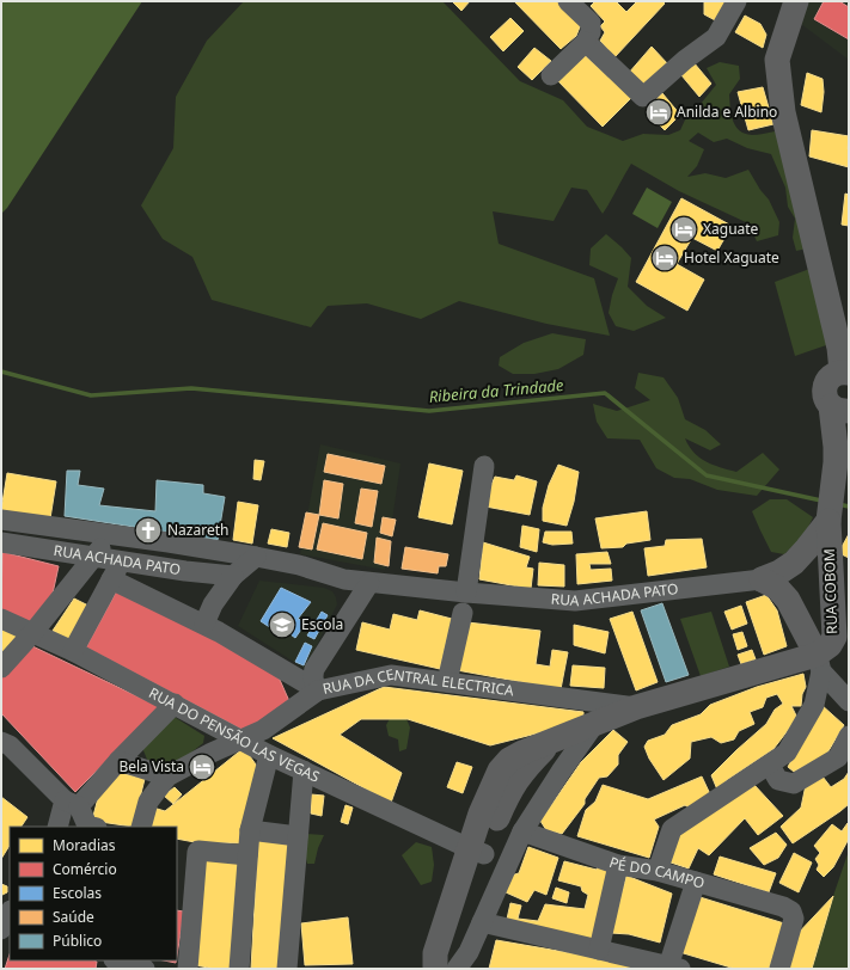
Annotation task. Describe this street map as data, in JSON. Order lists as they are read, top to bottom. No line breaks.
{"streets":{"main road":["RUA COBOM"],"street":["RUA ACHADA PATO","RUA DA CENTRAL ELECTRICA","RUA DO PENSÃO LAS VEGAS","PÉ DO CAMPO"]},"crossings":[["RUA ACHADA PATO","RUA DA CENTRAL ELECTRICA"],["RUA DA CENTRAL ELECTRICA","RUA DO PENSÃO LAS VEGAS"]],"water":["Ribeira da Trindade"],"places":{"hotel":["Anilda e Albino","Xaguate","Hotel Xaguate","Bela Vista"],"church":["Nazareth"],"school or university":["Escola"]},"legend":["Moradias","Comércio","Escolas","Saúde","Público"]}
